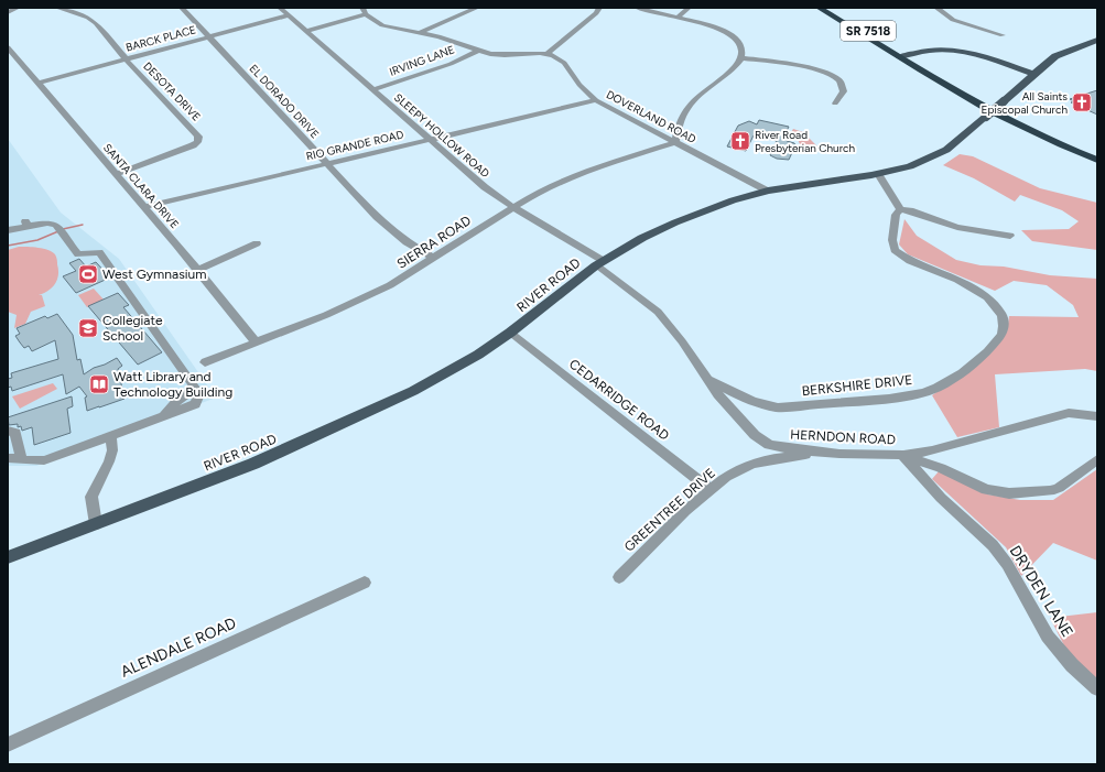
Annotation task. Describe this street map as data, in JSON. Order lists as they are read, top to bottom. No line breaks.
{"streets":{"highway":["SR 7518"],"main road":["RIVER ROAD"],"street":["BARCK PLACE","IRVING LANE","DESOTA DRIVE","EL DORADO DRIVE","DOVERLAND ROAD","SLEEPY HOLLOW ROAD","RIO GRANDE ROAD","SANTA CLARA DRIVE","SIERRA ROAD","BERKSHIRE DRIVE","CEDARRIDGE ROAD","HERNDON ROAD","GREENTREE DRIVE","DRYDEN LANE","ALENDALE ROAD"]},"crossings":[["SR 7518","RIVER ROAD"],["BARCK PLACE","DESOTA DRIVE"],["BARCK PLACE","EL DORADO DRIVE"],["BARCK PLACE","SLEEPY HOLLOW ROAD"],["BARCK PLACE","SANTA CLARA DRIVE"],["IRVING LANE","SLEEPY HOLLOW ROAD"],["DESOTA DRIVE","SANTA CLARA DRIVE"],["EL DORADO DRIVE","RIO GRANDE ROAD"],["EL DORADO DRIVE","SIERRA ROAD"],["DOVERLAND ROAD","RIO GRANDE ROAD"],["DOVERLAND ROAD","SIERRA ROAD"],["DOVERLAND ROAD","RIVER ROAD"],["SLEEPY HOLLOW ROAD","RIO GRANDE ROAD"],["SLEEPY HOLLOW ROAD","SIERRA ROAD"],["SLEEPY HOLLOW ROAD","RIVER ROAD"],["SLEEPY HOLLOW ROAD","HERNDON ROAD"],["RIO GRANDE ROAD","SANTA CLARA DRIVE"],["SANTA CLARA DRIVE","SIERRA ROAD"],["RIVER ROAD","CEDARRIDGE ROAD"],["RIVER ROAD","HERNDON ROAD"],["BERKSHIRE DRIVE","HERNDON ROAD"],["CEDARRIDGE ROAD","GREENTREE DRIVE"],["HERNDON ROAD","GREENTREE DRIVE"],["HERNDON ROAD","DRYDEN LANE"]],"places":{"church":["All Saints Episcopal Church","River Road Presbyterian Church"],"sports":["West Gymnasium"],"school or university":["Collegiate School"],"library":["Watt Library and Technology Building"]}}
